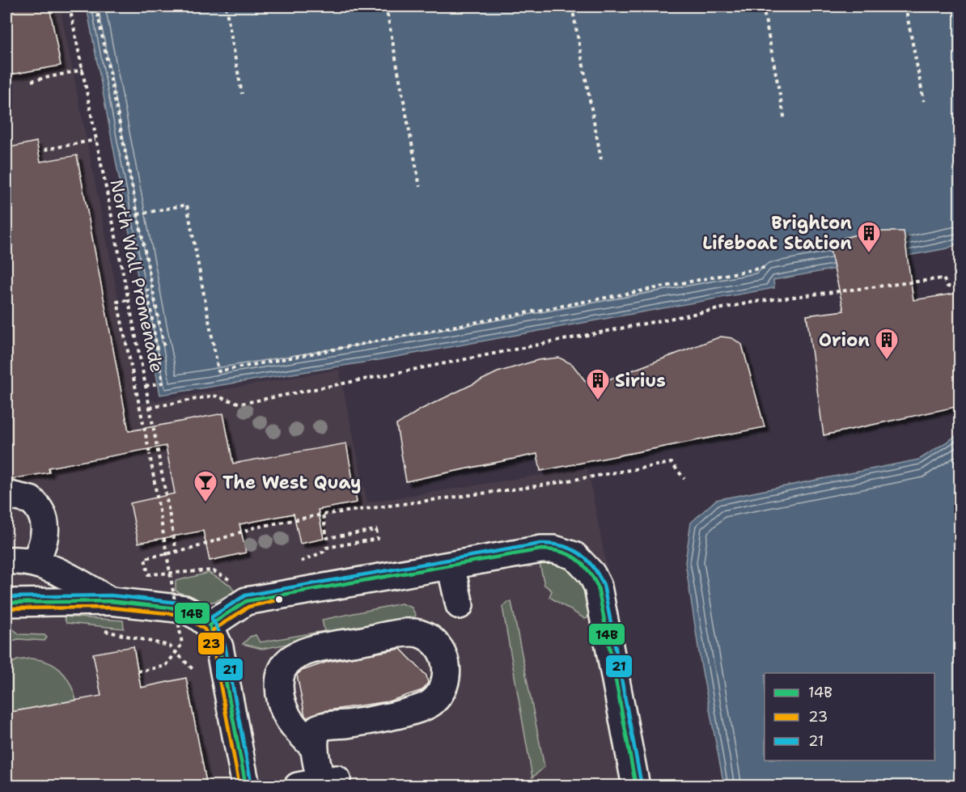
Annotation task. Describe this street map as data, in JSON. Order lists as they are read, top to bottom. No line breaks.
{"streets":{"path":["North Wall Promenade"]},"places":{"building":["Brighton Lifeboat Station","Orion","Sirius"],"bar":["The West Quay"]},"lines":["transit line 21","transit line 14B","transit line 23"],"legend":["14B","23","21"]}
